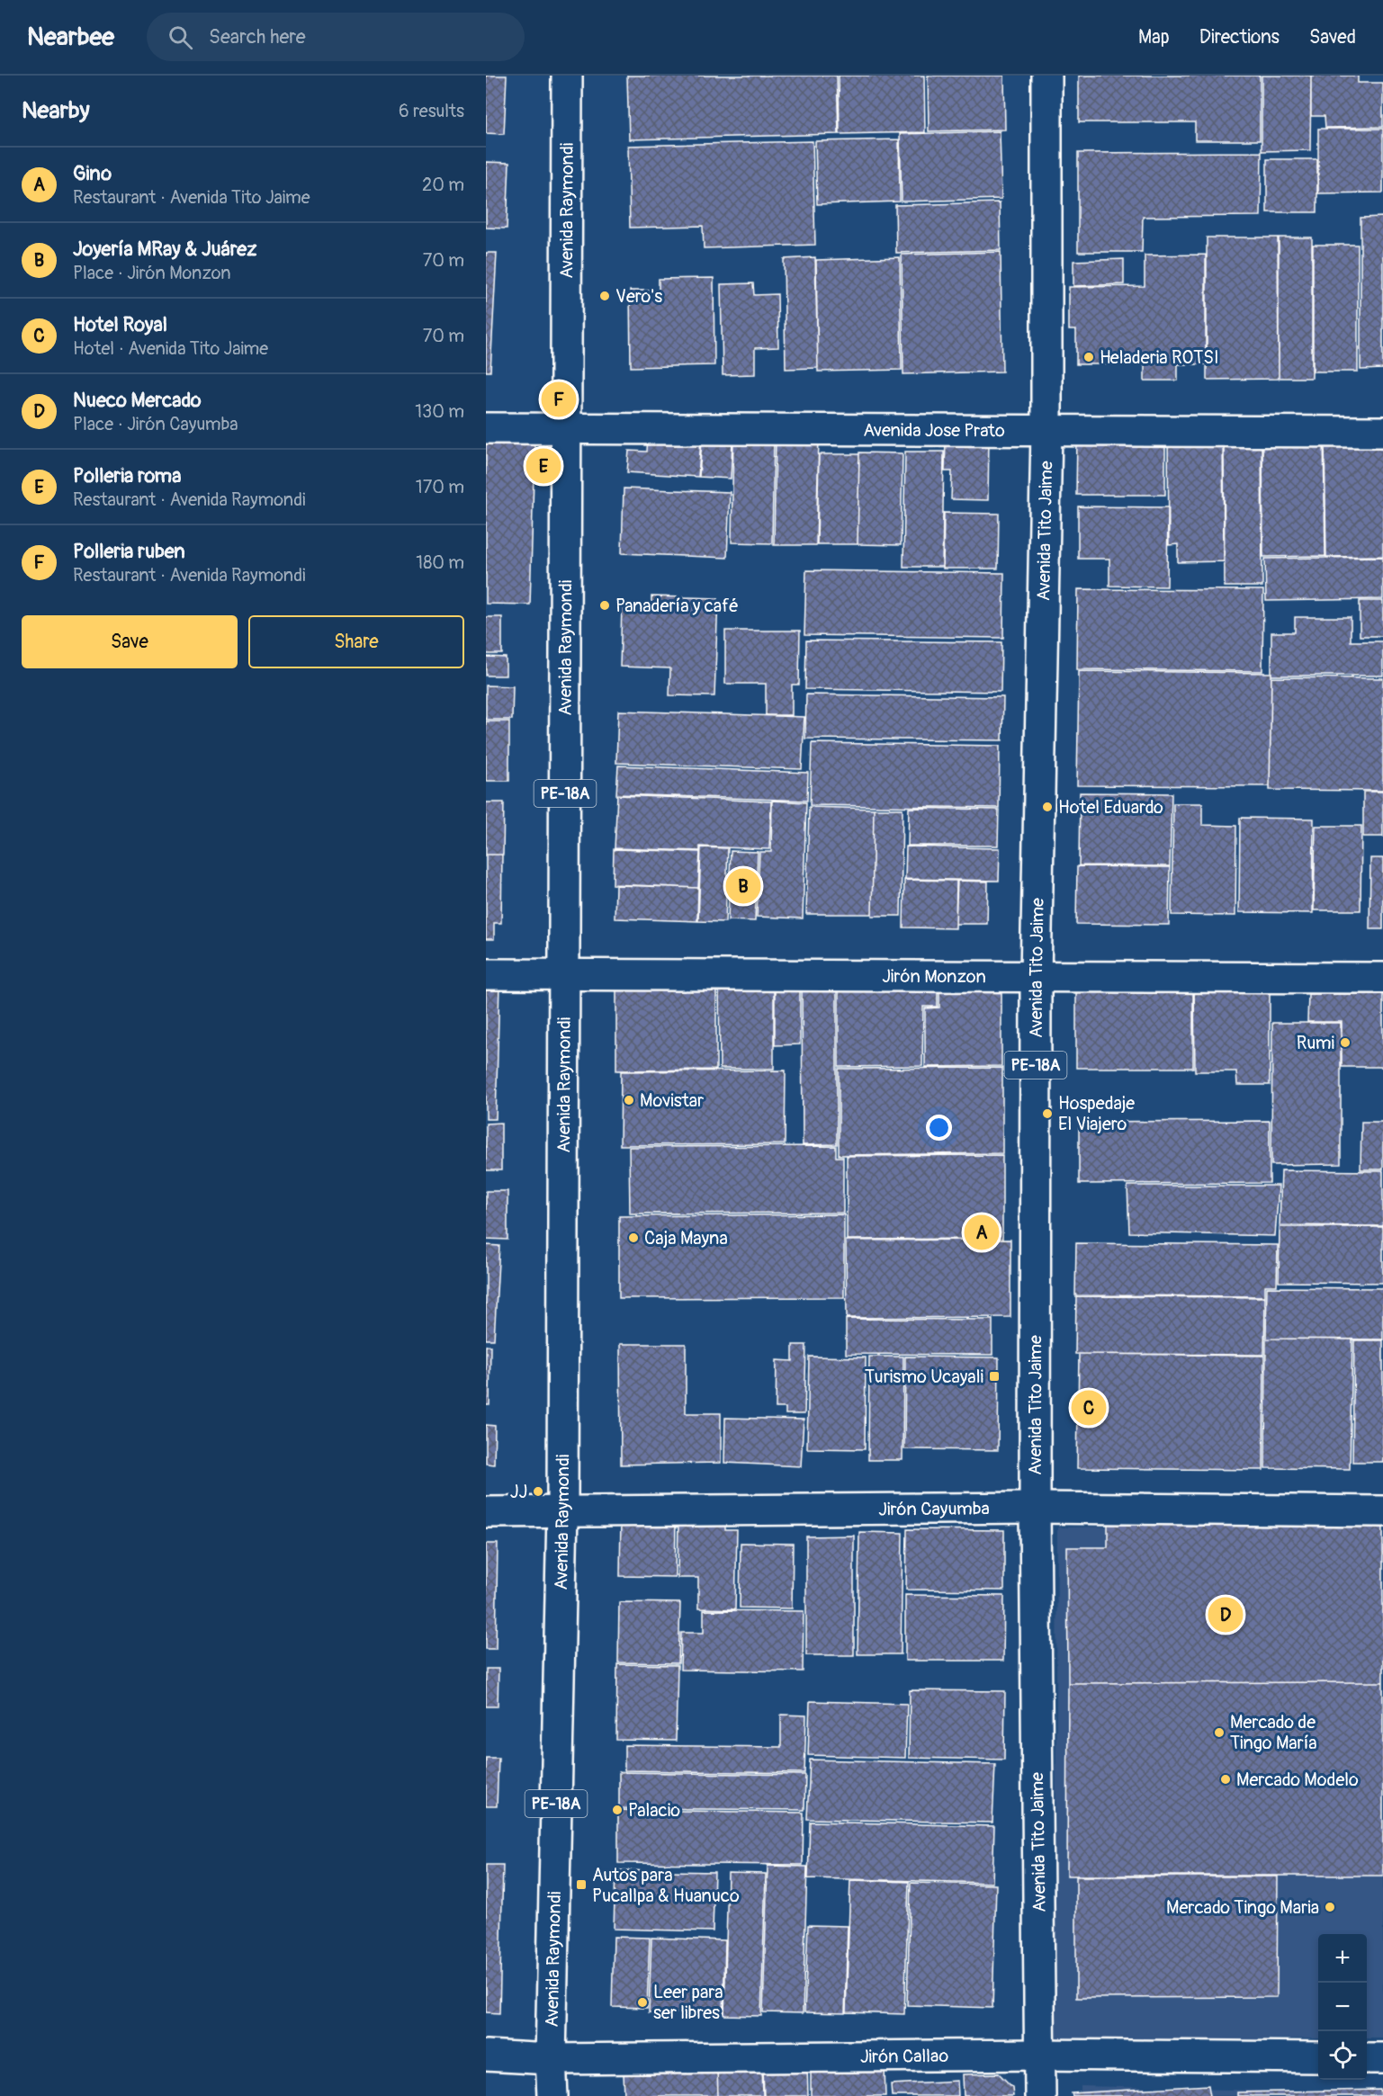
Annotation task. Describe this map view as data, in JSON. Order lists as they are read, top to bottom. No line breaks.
{"streets":{"main road":["Avenida Raymondi","Avenida Jose Prato","Avenida Tito Jaime","PE-18A","Jirón Monzon","Jirón Cayumba","Jirón Callao"]},"crossings":[["Avenida Raymondi","Avenida Jose Prato"],["Avenida Raymondi","Jirón Monzon"],["Avenida Raymondi","Jirón Cayumba"],["Avenida Raymondi","Jirón Callao"],["Avenida Jose Prato","Avenida Tito Jaime"],["Avenida Tito Jaime","PE-18A"],["Avenida Tito Jaime","Jirón Monzon"],["Avenida Tito Jaime","Jirón Cayumba"],["Avenida Tito Jaime","Jirón Callao"],["PE-18A","Jirón Callao"]],"places":{"other":["Vero's","Heladeria ROTSI","Panadería y café","Hotel Eduardo","Rumi","Movistar","Hospedaje El Viajero","Caja Mayna","JJ","Mercado de Tingo María","Mercado Modelo","Palacio","Mercado Tingo Maria","Leer para ser libres"],"transit":["Turismo Ucayali","Autos para Pucallpa & Huanuco"]},"page":{"header":"Nearbee","search":"Search here","nav":["Map","Directions","Saved"],"heading":["Nearby","6 results"],"list":[{"mark":"A","name":"Gino","note":"Restaurant · Avenida Tito Jaime","value":"20 m"},{"mark":"B","name":"Joyería MRay & Juárez","note":"Place · Jirón Monzon","value":"70 m"},{"mark":"C","name":"Hotel Royal","note":"Hotel · Avenida Tito Jaime","value":"70 m"},{"mark":"D","name":"Nueco Mercado","note":"Place · Jirón Cayumba","value":"130 m"},{"mark":"E","name":"Polleria roma","note":"Restaurant · Avenida Raymondi","value":"170 m"},{"mark":"F","name":"Polleria ruben","note":"Restaurant · Avenida Raymondi","value":"180 m"}],"pins":["F","E","B","A","C","D"],"buttons":["Save","Share"],"map_buttons":["+","−"]}}
